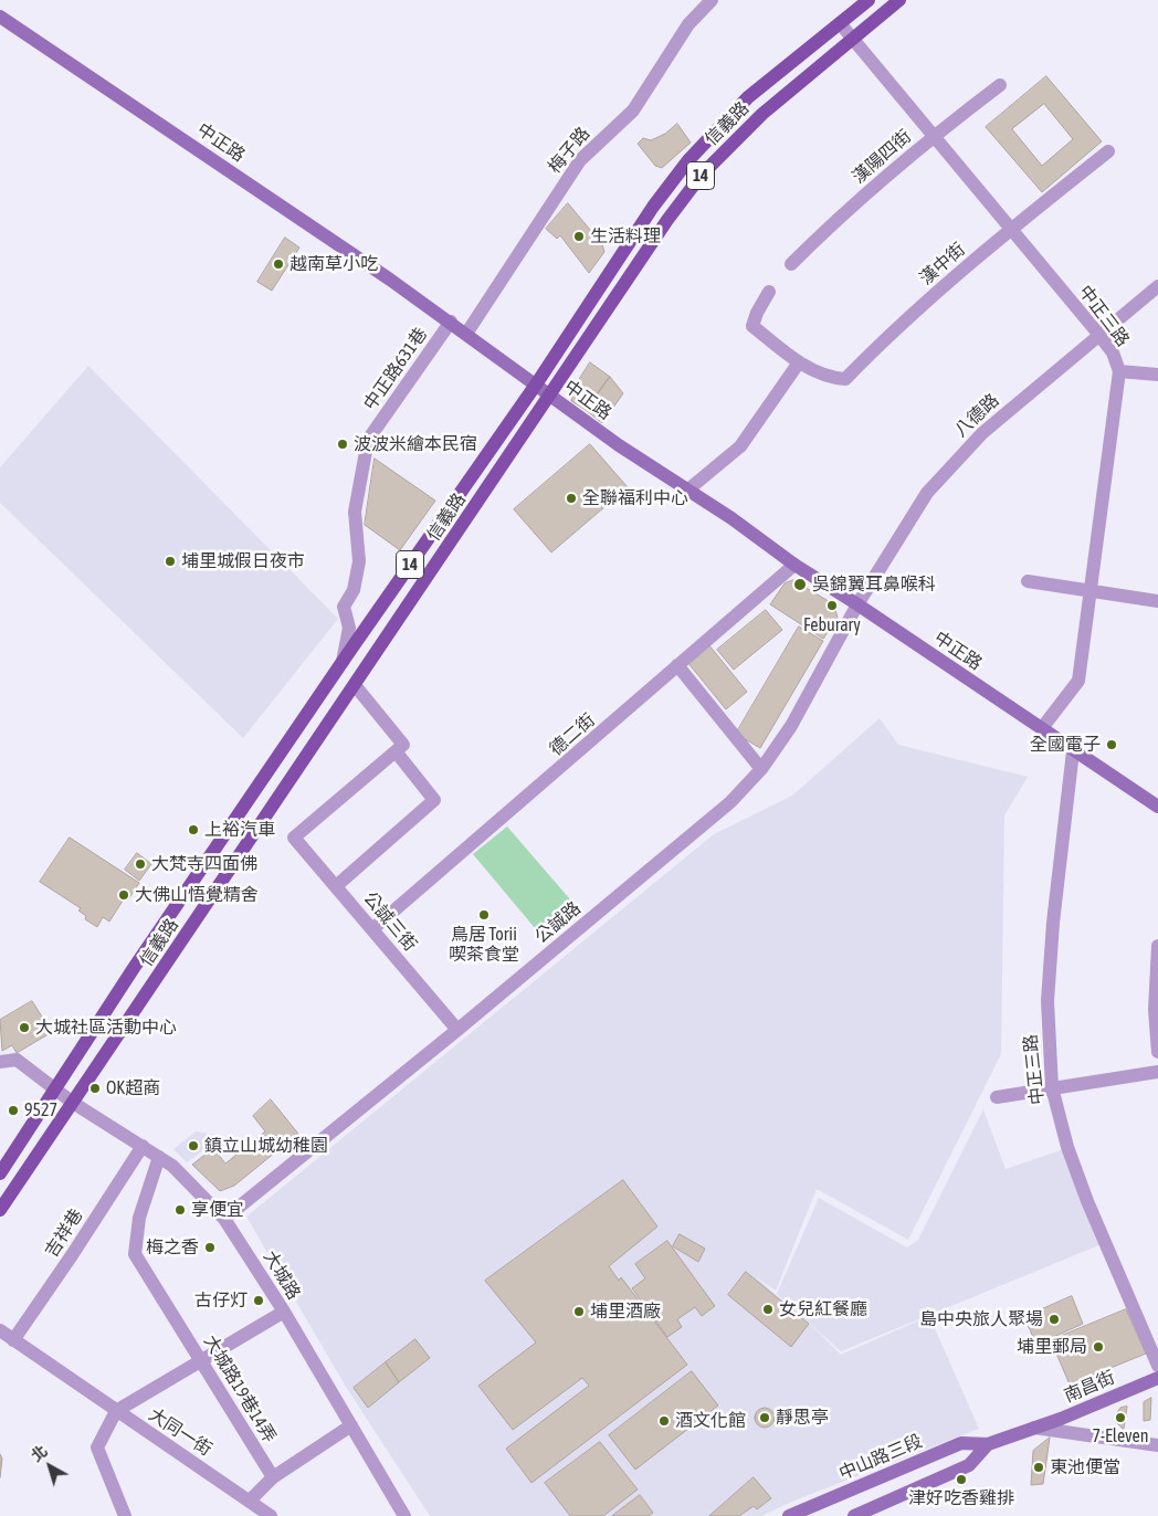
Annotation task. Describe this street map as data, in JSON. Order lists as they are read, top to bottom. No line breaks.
{"streets":{"main road":["信義路","14"],"street":["中正路","梅子路","漢陽四街","漢中街","中正三路","中正路631巷","八德路","德二街","公誠三街","公誠路","吉祥巷","大城路","南昌街","大城路19巷14弄","大同一街","中山路三段"]},"crossings":[["信義路","中正路"],["信義路","中正三路"],["信義路","中正路631巷"],["信義路","大城路"],["中正路","梅子路"],["中正路","中正三路"],["中正路","中正路631巷"],["中正路","八德路"],["中正路","德二街"],["中正路","公誠路"],["漢陽四街","中正三路"],["漢中街","中正三路"],["中正三路","八德路"],["八德路","公誠路"],["德二街","公誠三街"],["公誠三街","公誠路"],["公誠路","大城路"],["吉祥巷","大城路"],["吉祥巷","大同一街"],["大城路","大城路19巷14弄"],["南昌街","中山路三段"]],"places":["生活料理","越南草小吃","波波米繪本民宿","全聯福利中心","埔里城假日夜市","吳錦翼耳鼻喉科","Feburary","全國電子","上裕汽車","大梵寺四面佛","大佛山悟覺精舍","鳥居 Torii 喫茶食堂","大城社區活動中心","OK超商","9527","鎮立山城幼稚園","享便宜","梅之香","古仔灯","女兒紅餐廳","埔里酒廠","島中央旅人聚場","埔里郵局","靜思亭","7-Eleven","酒文化館","東池便當","津好吃香雞排"],"north":"top left"}
